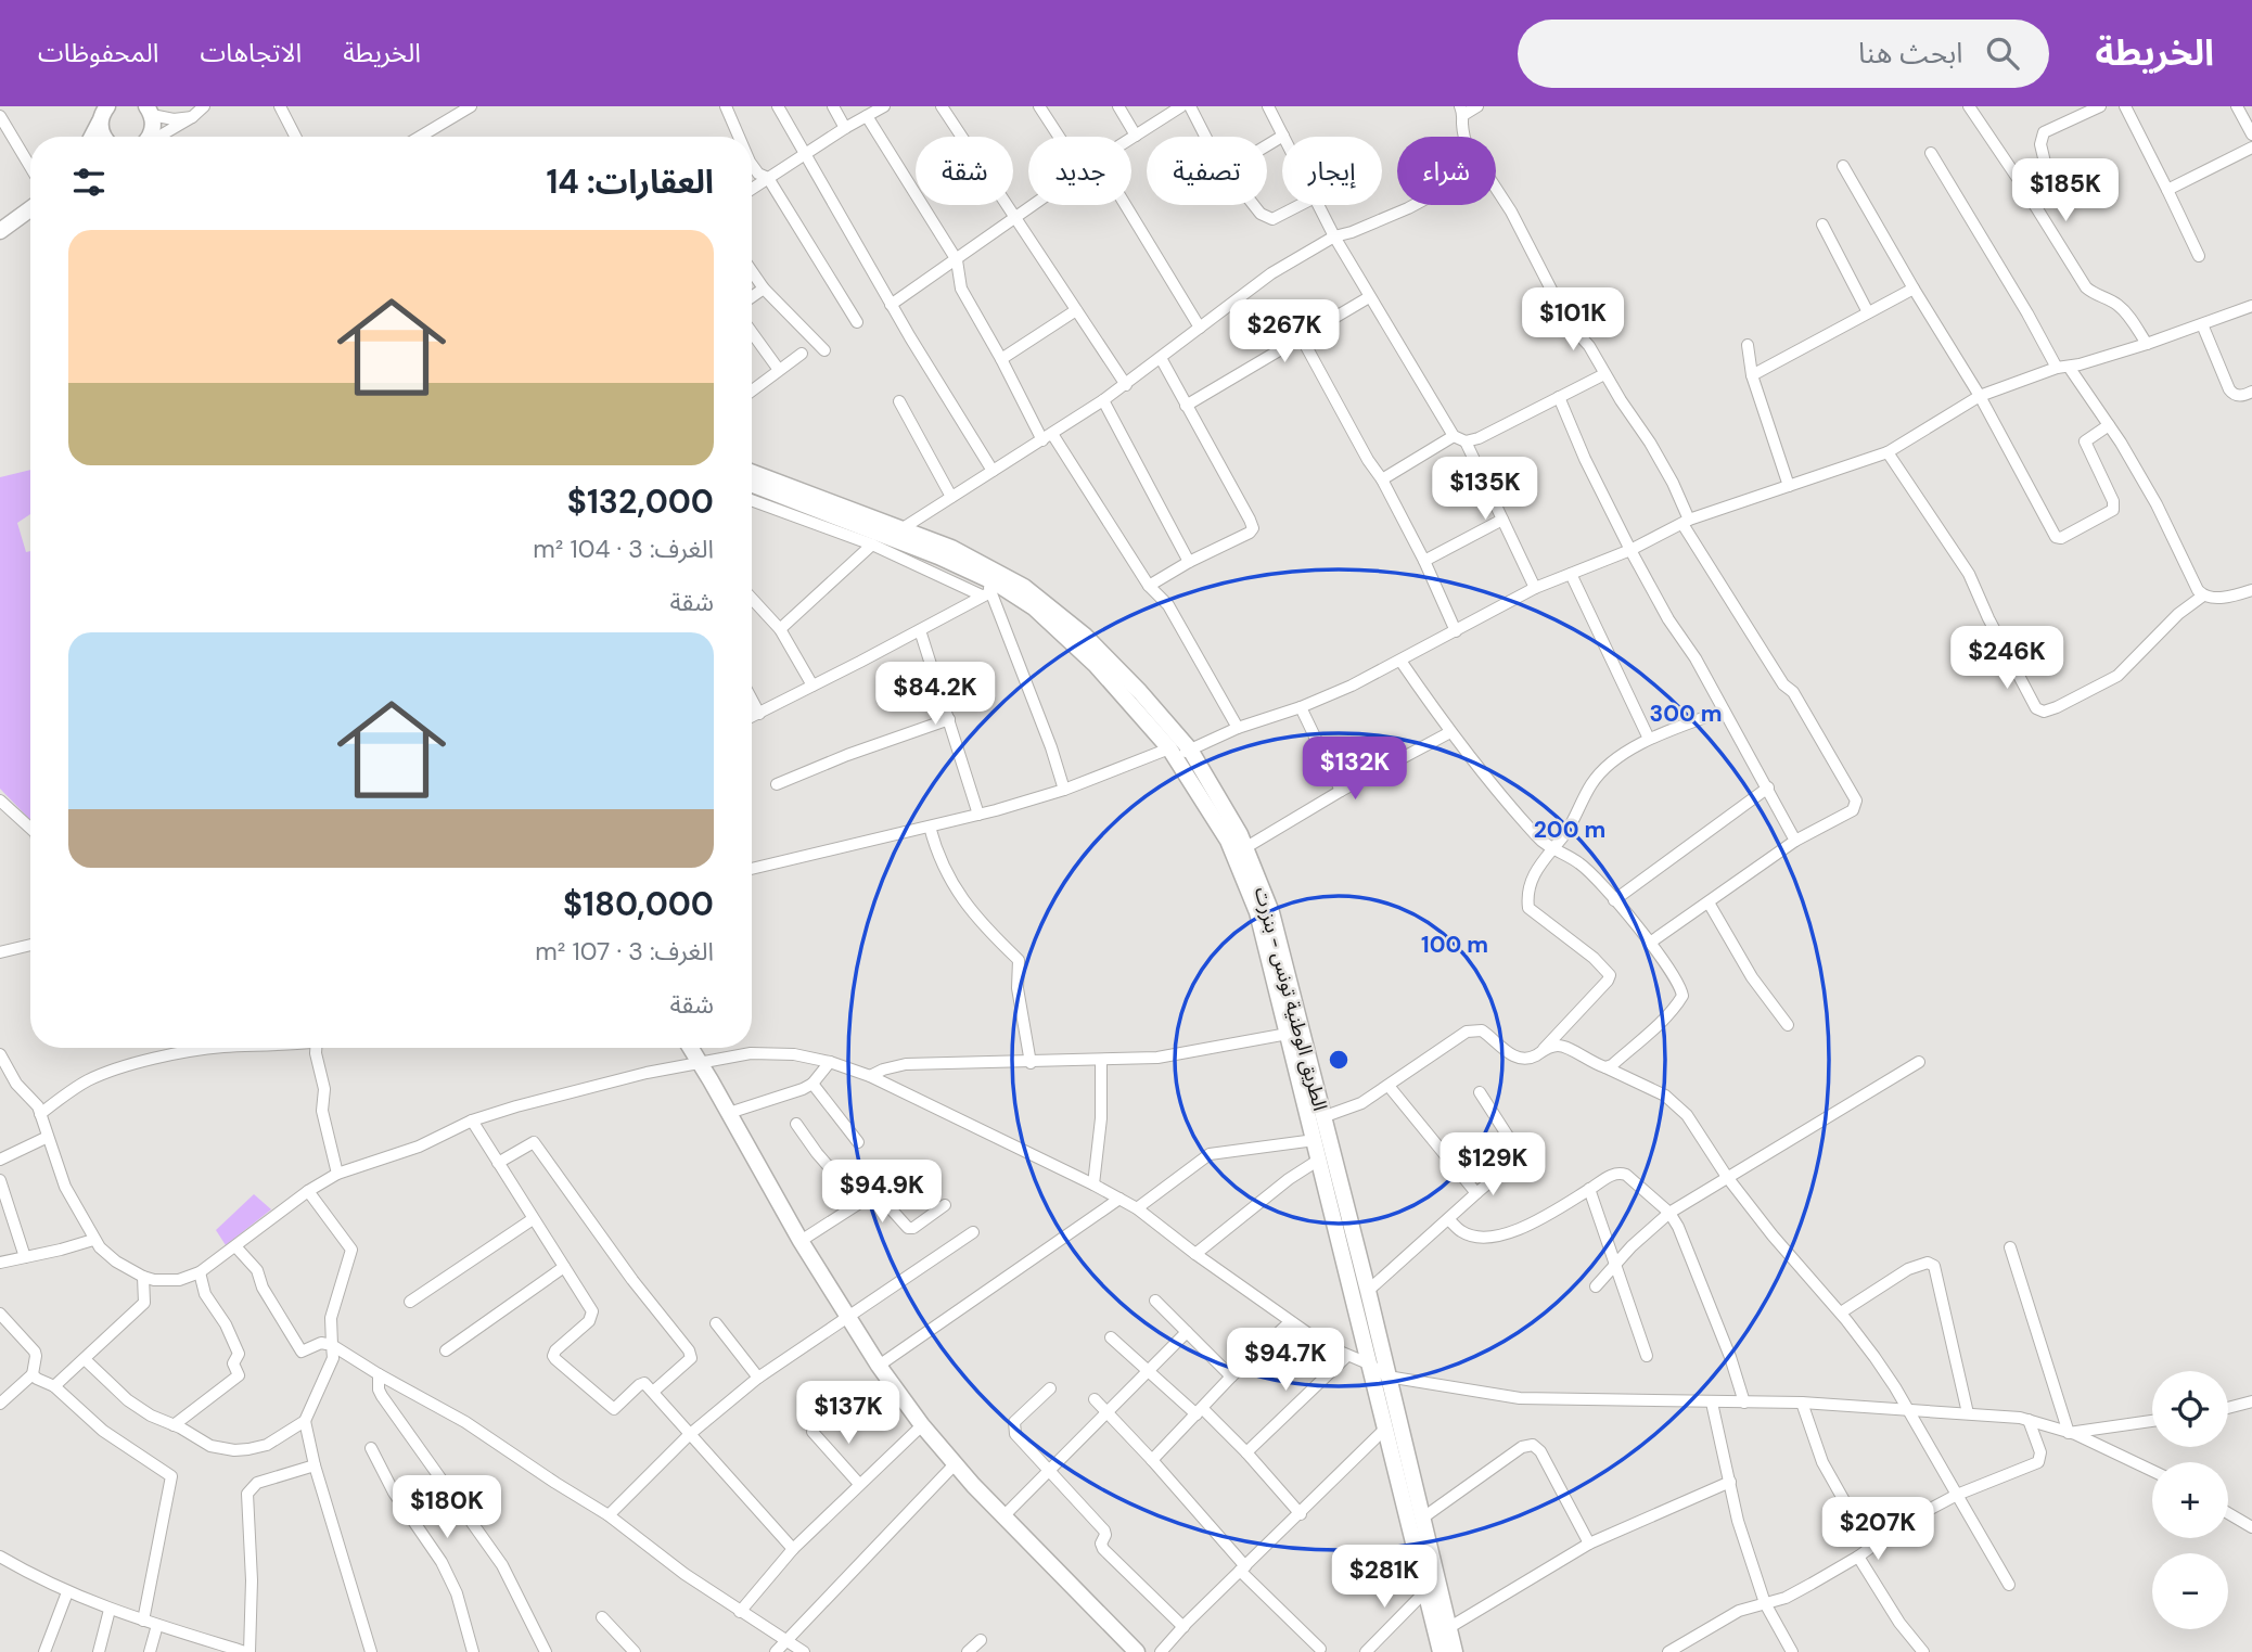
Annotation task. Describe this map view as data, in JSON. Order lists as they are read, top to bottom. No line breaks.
{"streets":{"main road":["الطريق الوطنية تونس - بنزرت"]},"page":{"header":"الخريطة","search":"ابحث هنا","nav":["الخريطة","الاتجاهات","المحفوظات"],"chip":["شراء","إيجار","تصفية","جديد","شقة"],"heading":"العقارات: 14","price":["$185K","$101K","$267K","$135K","$246K","$84.2K","$132K","$129K","$94.9K","$94.7K","$137K","$180K","$207K","$281K"],"list":[{"name":"$132,000","note":"الغرف: 3 · 104 m² · شقة"},{"name":"$180,000","note":"الغرف: 3 · 107 m² · شقة"}],"map_buttons":["+","−"]},"rings":["300 m","200 m","100 m"]}
